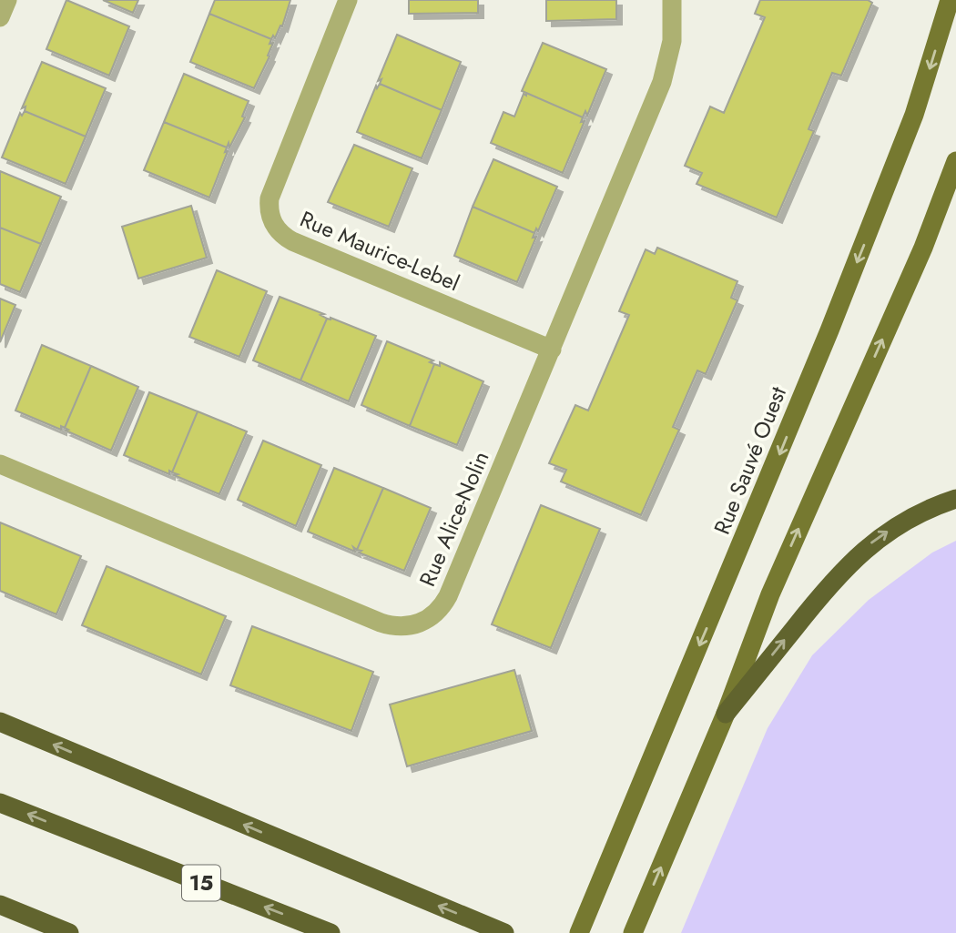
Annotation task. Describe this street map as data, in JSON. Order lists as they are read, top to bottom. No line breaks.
{"streets":{"highway":["15"],"main road":["Rue Sauvé Ouest"],"street":["Rue Maurice-Lebel","Rue Alice-Nolin"]},"crossings":[["Rue Maurice-Lebel","Rue Alice-Nolin"]]}
